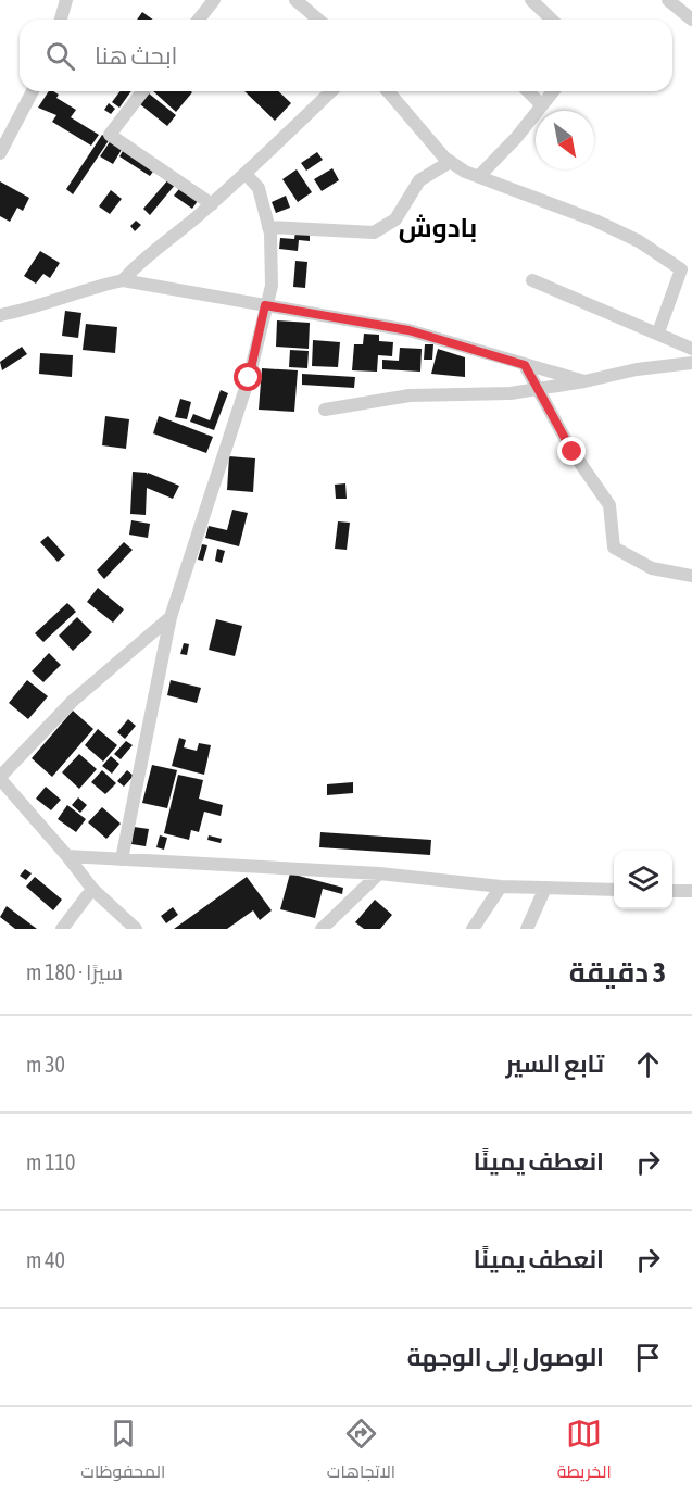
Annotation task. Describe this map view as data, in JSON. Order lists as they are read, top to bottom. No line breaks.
{"districts":["بادوش"],"north":"bottom right","page":{"search":"ابحث هنا","heading":["3 دقيقة","سيرًا · 180 m"],"list":[["تابع السير","30 m"],["انعطف يمينًا","110 m"],["انعطف يمينًا","40 m"],"الوصول إلى الوجهة"],"nav":["الخريطة","الاتجاهات","المحفوظات"]}}
